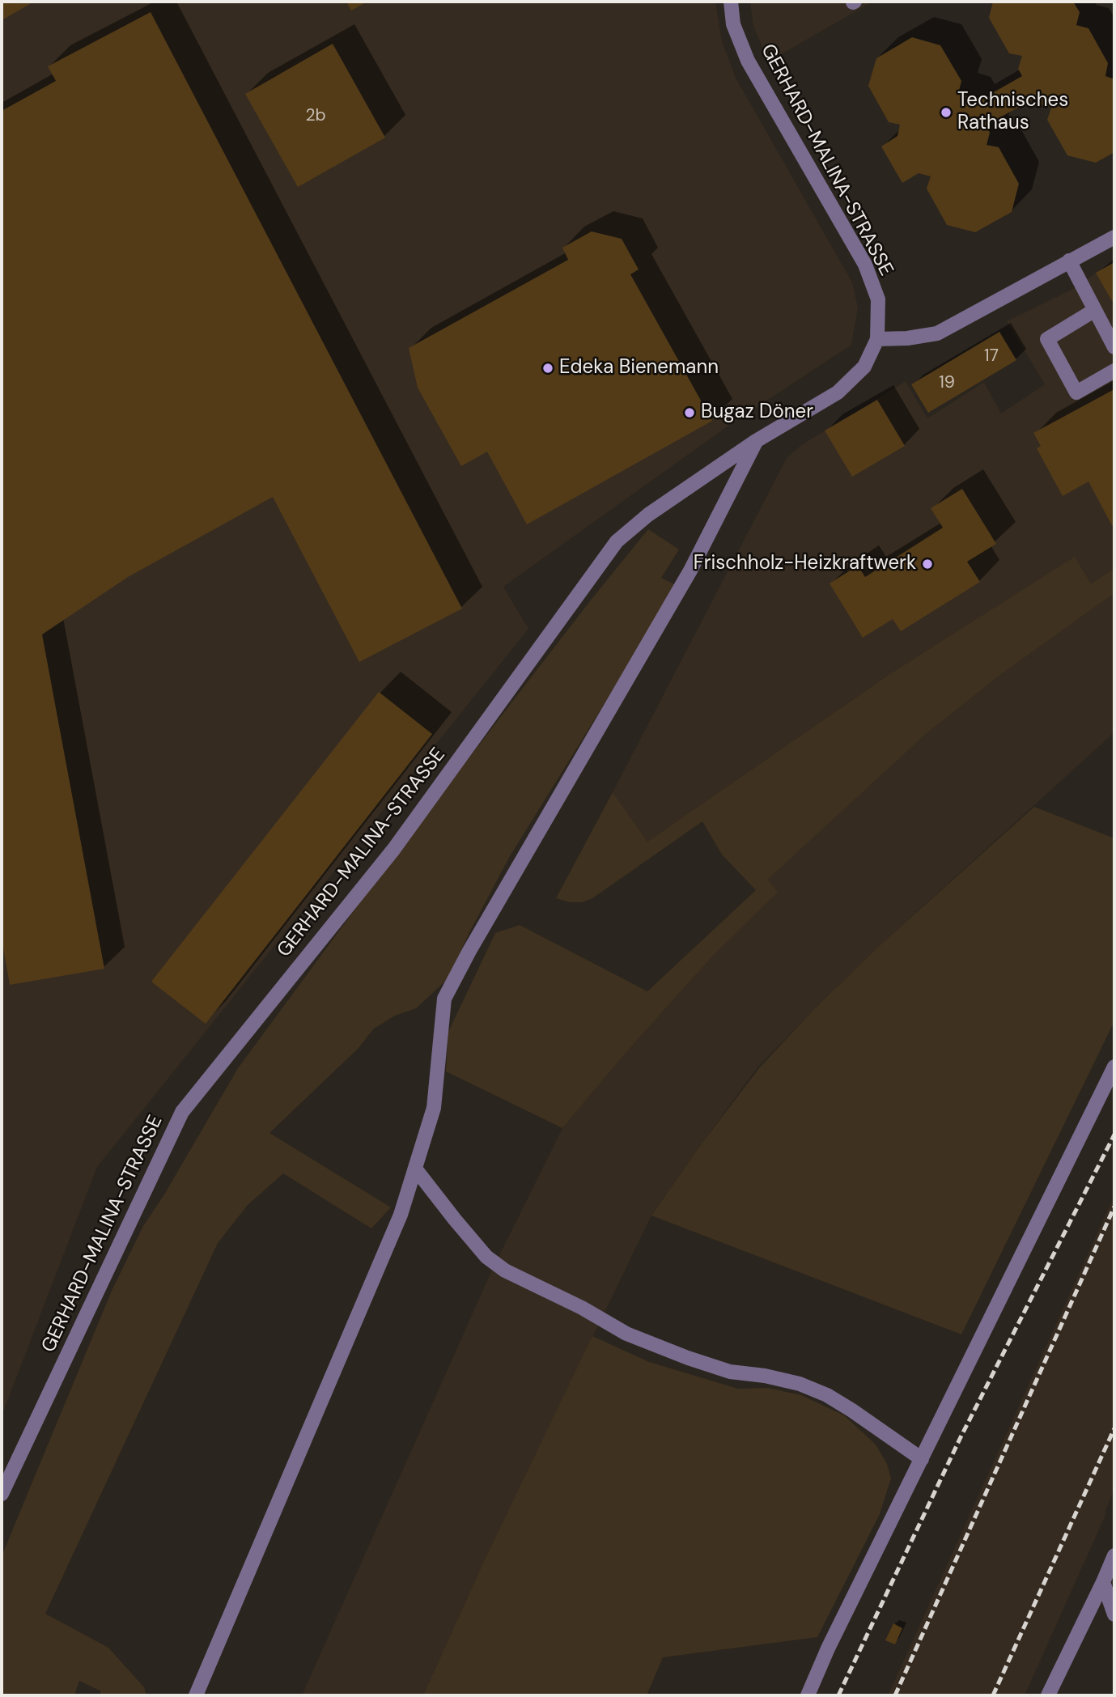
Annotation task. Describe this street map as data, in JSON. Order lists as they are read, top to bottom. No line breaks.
{"streets":{"street":["GERHARD-MALINA-STRASSE"]},"places":["Technisches Rathaus","Edeka Bienemann","Bugaz Döner","Frischholz-Heizkraftwerk"],"house_numbers":["2b","17","19"]}
